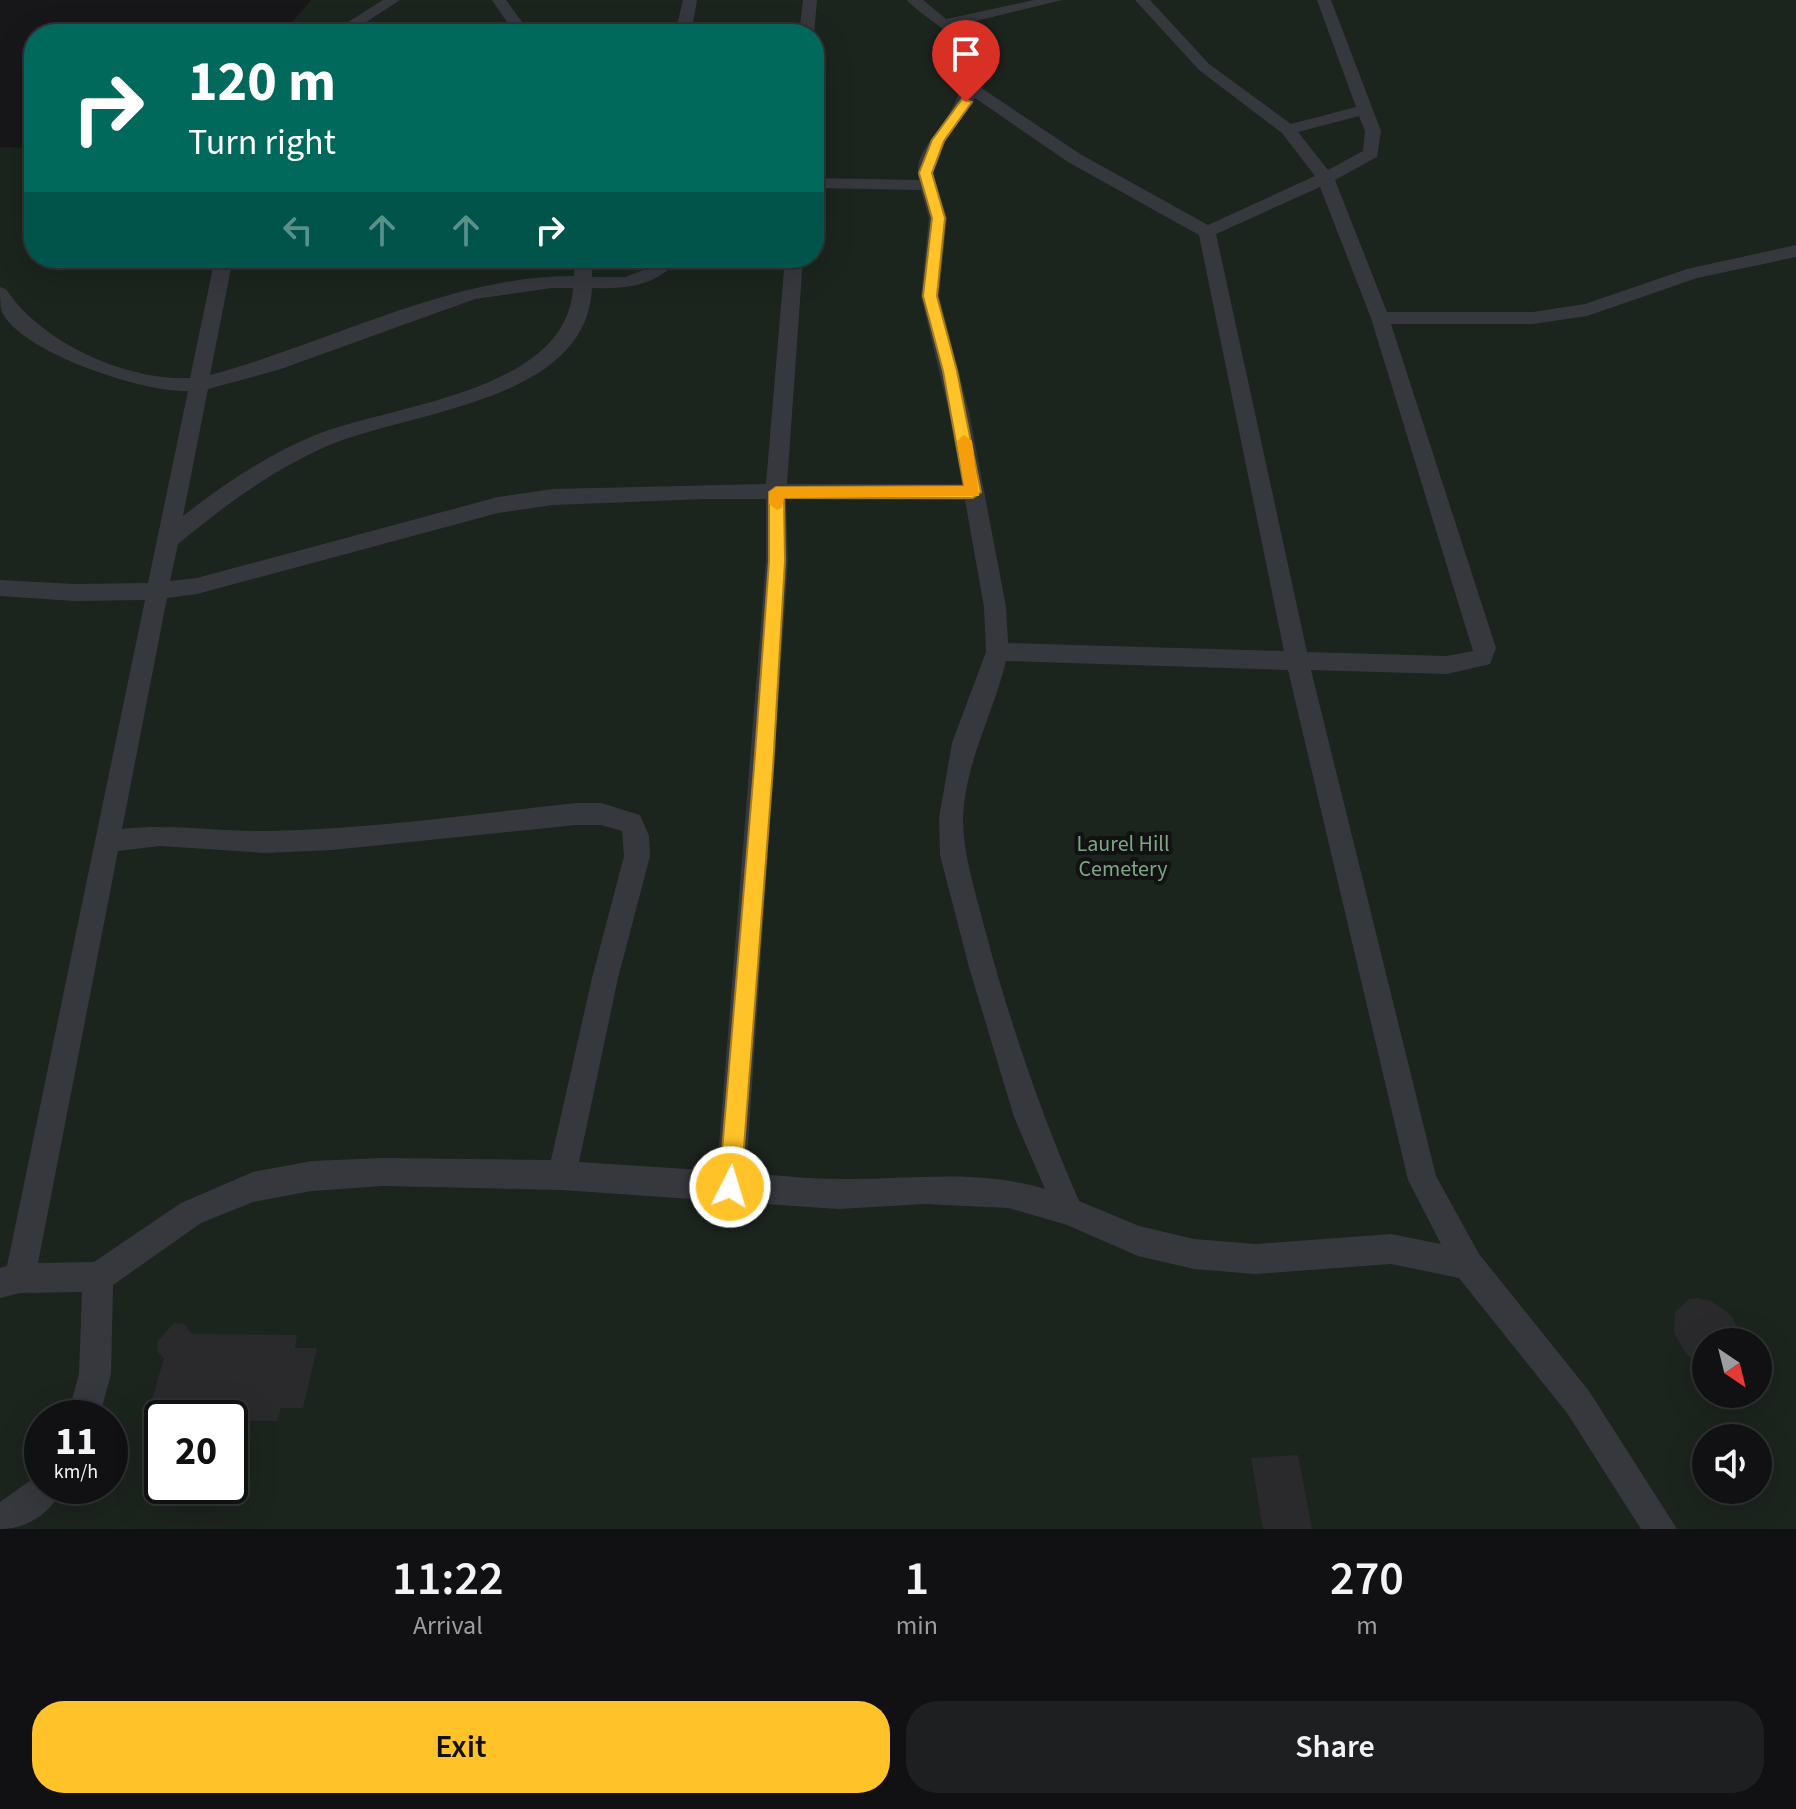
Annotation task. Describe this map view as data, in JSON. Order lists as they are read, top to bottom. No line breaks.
{"parks":["Laurel Hill Cemetery"],"north":"bottom right","page":{"turn":["120 m","Turn right"],"speed":"11 km/h","limit":"20","eta":["11:22","Arrival","1","min","270","m"],"buttons":["Exit","Share"]}}
